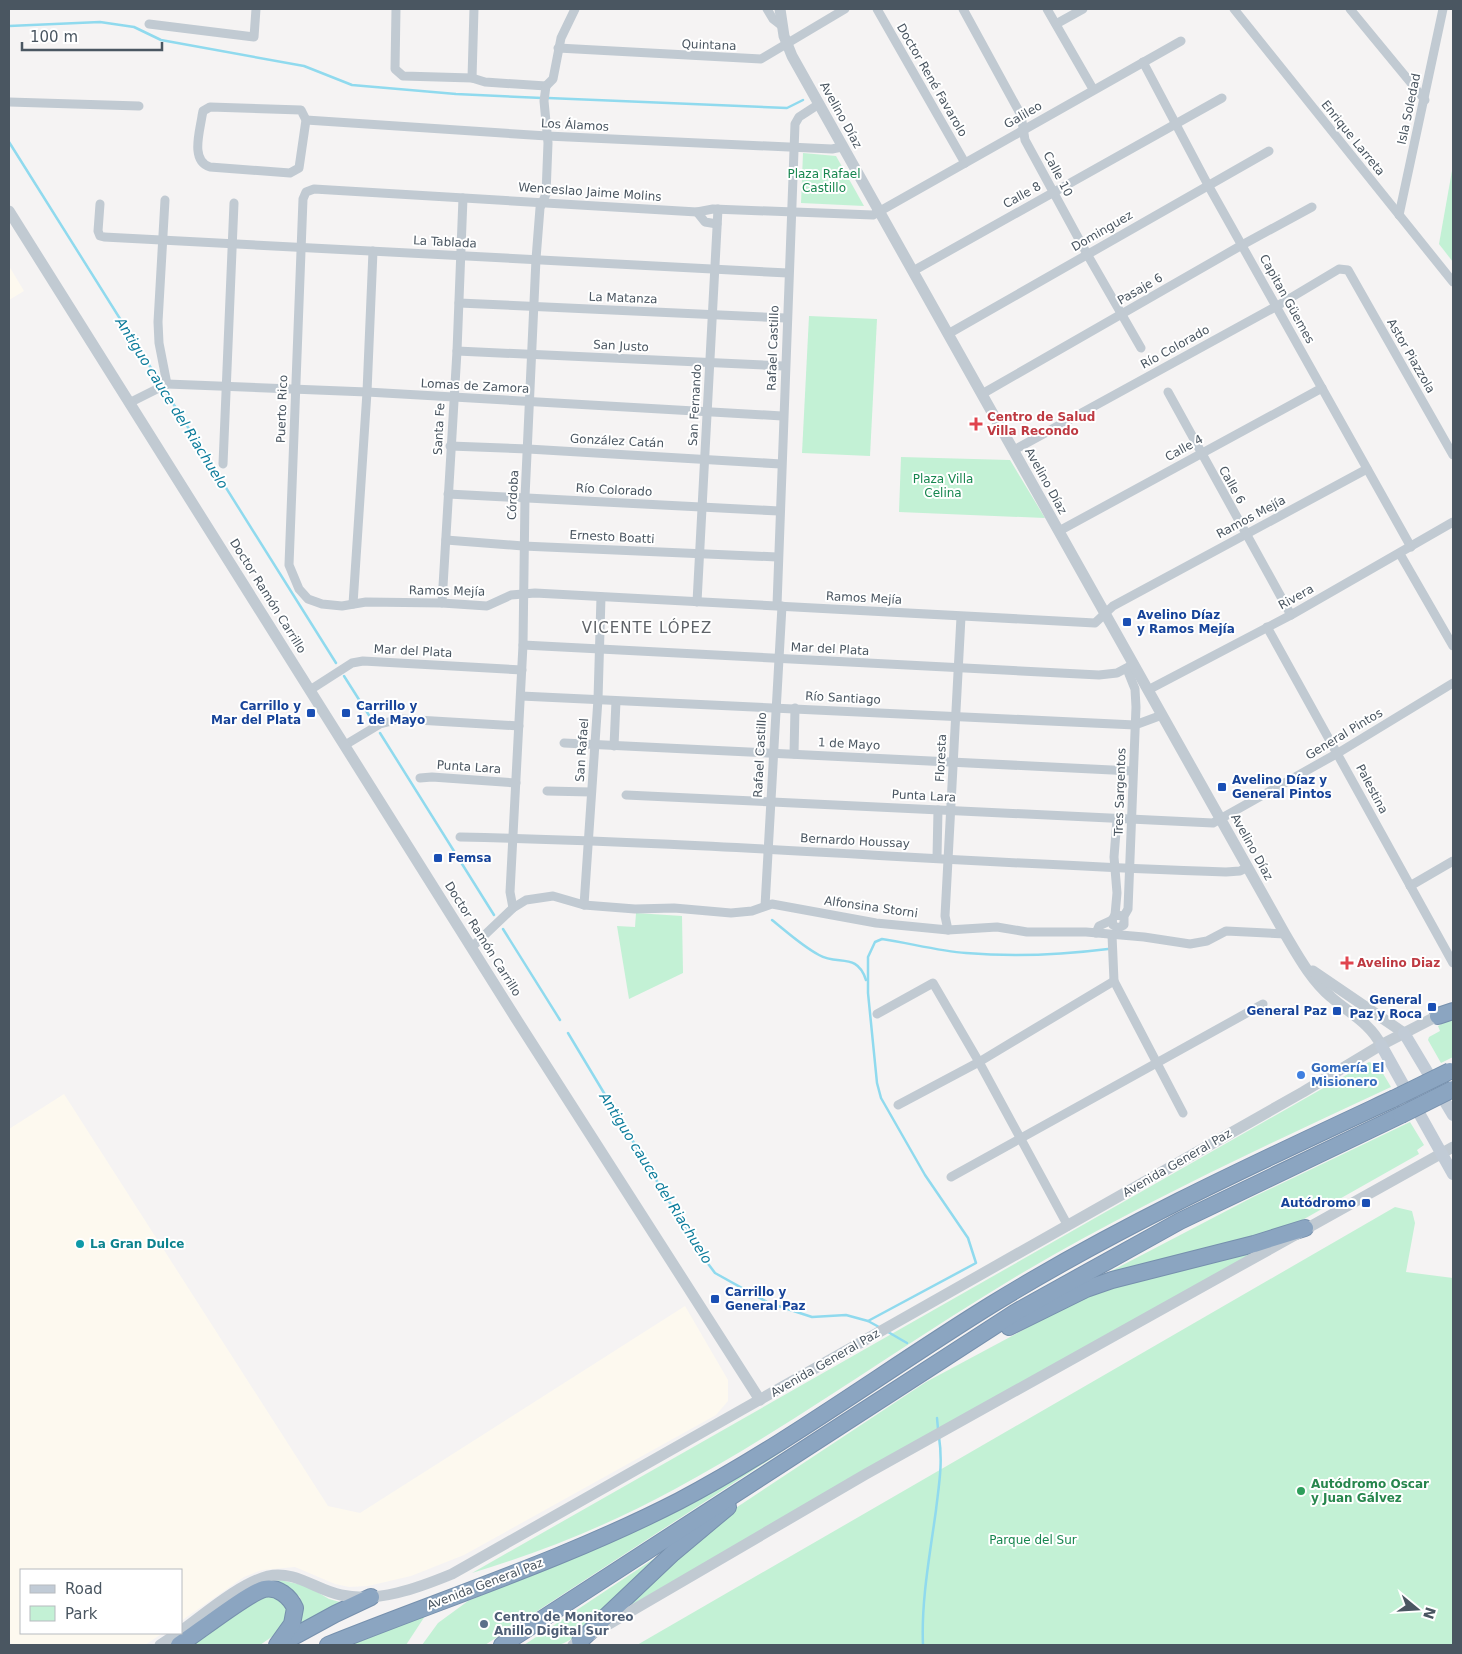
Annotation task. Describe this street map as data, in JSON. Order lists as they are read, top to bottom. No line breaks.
{"streets":{"highway":["Avenida General Paz"],"street":["Quintana","Doctor René Favarolo","Isla Soledad","Avelino Díaz","Galileo","Los Álamos","Enrique Larreta","Calle 10","Wenceslao Jaime Molins","Calle 8","Dominguez","La Tablada","Pasaje 6","La Matanza","Capitan Güemes","San Justo","Río Colorado","Rafael Castillo","Astor Piazzola","Lomas de Zamora","San Fernando","Puerto Rico","Santa Fe","González Catán","Calle 4","Calle 6","Córdoba","Ramos Mejía","Ernesto Boatti","Doctor Ramón Carrillo","Rivera","Mar del Plata","Río Santiago","General Pintos","1 de Mayo","San Rafael","Floresta","Punta Lara","Palestina","Tres Sargentos","Bernardo Houssay","Alfonsina Storni"]},"crossings":[["Quintana","Avelino Díaz"],["Doctor René Favarolo","Galileo"],["Isla Soledad","Enrique Larreta"],["Avelino Díaz","Galileo"],["Avelino Díaz","Los Álamos"],["Avelino Díaz","Wenceslao Jaime Molins"],["Avelino Díaz","Calle 8"],["Avelino Díaz","Dominguez"],["Avelino Díaz","Pasaje 6"],["Avelino Díaz","Río Colorado"],["Avelino Díaz","Rafael Castillo"],["Avelino Díaz","Calle 4"],["Avelino Díaz","Ramos Mejía"],["Avelino Díaz","Rivera"],["Avelino Díaz","Mar del Plata"],["Avelino Díaz","Río Santiago"],["Avelino Díaz","General Pintos"],["Avelino Díaz","Punta Lara"],["Avelino Díaz","Tres Sargentos"],["Avelino Díaz","Bernardo Houssay"],["Avelino Díaz","Alfonsina Storni"],["Avelino Díaz","Avenida General Paz"],["Galileo","Calle 10"],["Galileo","Wenceslao Jaime Molins"],["Galileo","Capitan Güemes"],["Los Álamos","Rafael Castillo"],["Los Álamos","Córdoba"],["Calle 10","Calle 8"],["Calle 10","Dominguez"],["Calle 10","Pasaje 6"],["Wenceslao Jaime Molins","Rafael Castillo"],["Wenceslao Jaime Molins","San Fernando"],["Wenceslao Jaime Molins","Puerto Rico"],["Wenceslao Jaime Molins","Santa Fe"],["Wenceslao Jaime Molins","Córdoba"],["Calle 8","Capitan Güemes"],["Dominguez","Capitan Güemes"],["La Tablada","Rafael Castillo"],["La Tablada","San Fernando"],["La Tablada","Puerto Rico"],["La Tablada","Santa Fe"],["La Tablada","Córdoba"],["Pasaje 6","Capitan Güemes"],["La Matanza","Rafael Castillo"],["La Matanza","San Fernando"],["La Matanza","Santa Fe"],["La Matanza","Córdoba"],["Capitan Güemes","Río Colorado"],["Capitan Güemes","Calle 4"],["Capitan Güemes","Ramos Mejía"],["Capitan Güemes","Rivera"],["San Justo","Rafael Castillo"],["San Justo","San Fernando"],["San Justo","Santa Fe"],["San Justo","Córdoba"],["Río Colorado","Rafael Castillo"],["Río Colorado","Astor Piazzola"],["Río Colorado","San Fernando"],["Río Colorado","Santa Fe"],["Río Colorado","Córdoba"],["Rafael Castillo","Lomas de Zamora"],["Rafael Castillo","González Catán"],["Rafael Castillo","Ramos Mejía"],["Rafael Castillo","Ernesto Boatti"],["Rafael Castillo","Mar del Plata"],["Rafael Castillo","Río Santiago"],["Rafael Castillo","1 de Mayo"],["Rafael Castillo","Punta Lara"],["Rafael Castillo","Bernardo Houssay"],["Rafael Castillo","Alfonsina Storni"],["Lomas de Zamora","San Fernando"],["Lomas de Zamora","Puerto Rico"],["Lomas de Zamora","Santa Fe"],["Lomas de Zamora","Córdoba"],["San Fernando","González Catán"],["San Fernando","Ramos Mejía"],["San Fernando","Ernesto Boatti"],["Puerto Rico","Ramos Mejía"],["Santa Fe","González Catán"],["Santa Fe","Ramos Mejía"],["Santa Fe","Ernesto Boatti"],["González Catán","Córdoba"],["Calle 4","Calle 6"],["Calle 6","Ramos Mejía"],["Calle 6","Rivera"],["Córdoba","Ramos Mejía"],["Córdoba","Ernesto Boatti"],["Córdoba","Mar del Plata"],["Córdoba","Río Santiago"],["Córdoba","Punta Lara"],["Córdoba","Bernardo Houssay"],["Córdoba","Alfonsina Storni"],["Ramos Mejía","San Rafael"],["Ramos Mejía","Floresta"],["Doctor Ramón Carrillo","Mar del Plata"],["Doctor Ramón Carrillo","Alfonsina Storni"],["Doctor Ramón Carrillo","Avenida General Paz"],["Rivera","Palestina"],["Mar del Plata","San Rafael"],["Mar del Plata","Floresta"],["Mar del Plata","Tres Sargentos"],["Río Santiago","San Rafael"],["Río Santiago","Floresta"],["Río Santiago","Tres Sargentos"],["General Pintos","Punta Lara"],["General Pintos","Palestina"],["1 de Mayo","San Rafael"],["1 de Mayo","Floresta"],["1 de Mayo","Tres Sargentos"],["San Rafael","Bernardo Houssay"],["San Rafael","Alfonsina Storni"],["Floresta","Punta Lara"],["Floresta","Bernardo Houssay"],["Floresta","Alfonsina Storni"],["Punta Lara","Tres Sargentos"],["Tres Sargentos","Bernardo Houssay"]],"districts":["VICENTE LÓPEZ"],"water":["Antiguo cauce del Riachuelo"],"parks":["Plaza Rafael Castillo","Plaza Villa Celina","Parque del Sur"],"places":{"health":["Centro de Salud Villa Recondo","Avelino Diaz"],"transit":["Avelino Díaz y Ramos Mejía","Carrillo y Mar del Plata","Carrillo y 1 de Mayo","Avelino Díaz y General Pintos","Femsa","General Paz y Roca","General Paz","Autódromo","Carrillo y General Paz"],"other":["Gomería El Misionero","La Gran Dulce","Autódromo Oscar y Juan Gálvez","Centro de Monitoreo Anillo Digital Sur"]},"legend":["Road","Park"],"scale_bar":"100 m","north":"right"}
